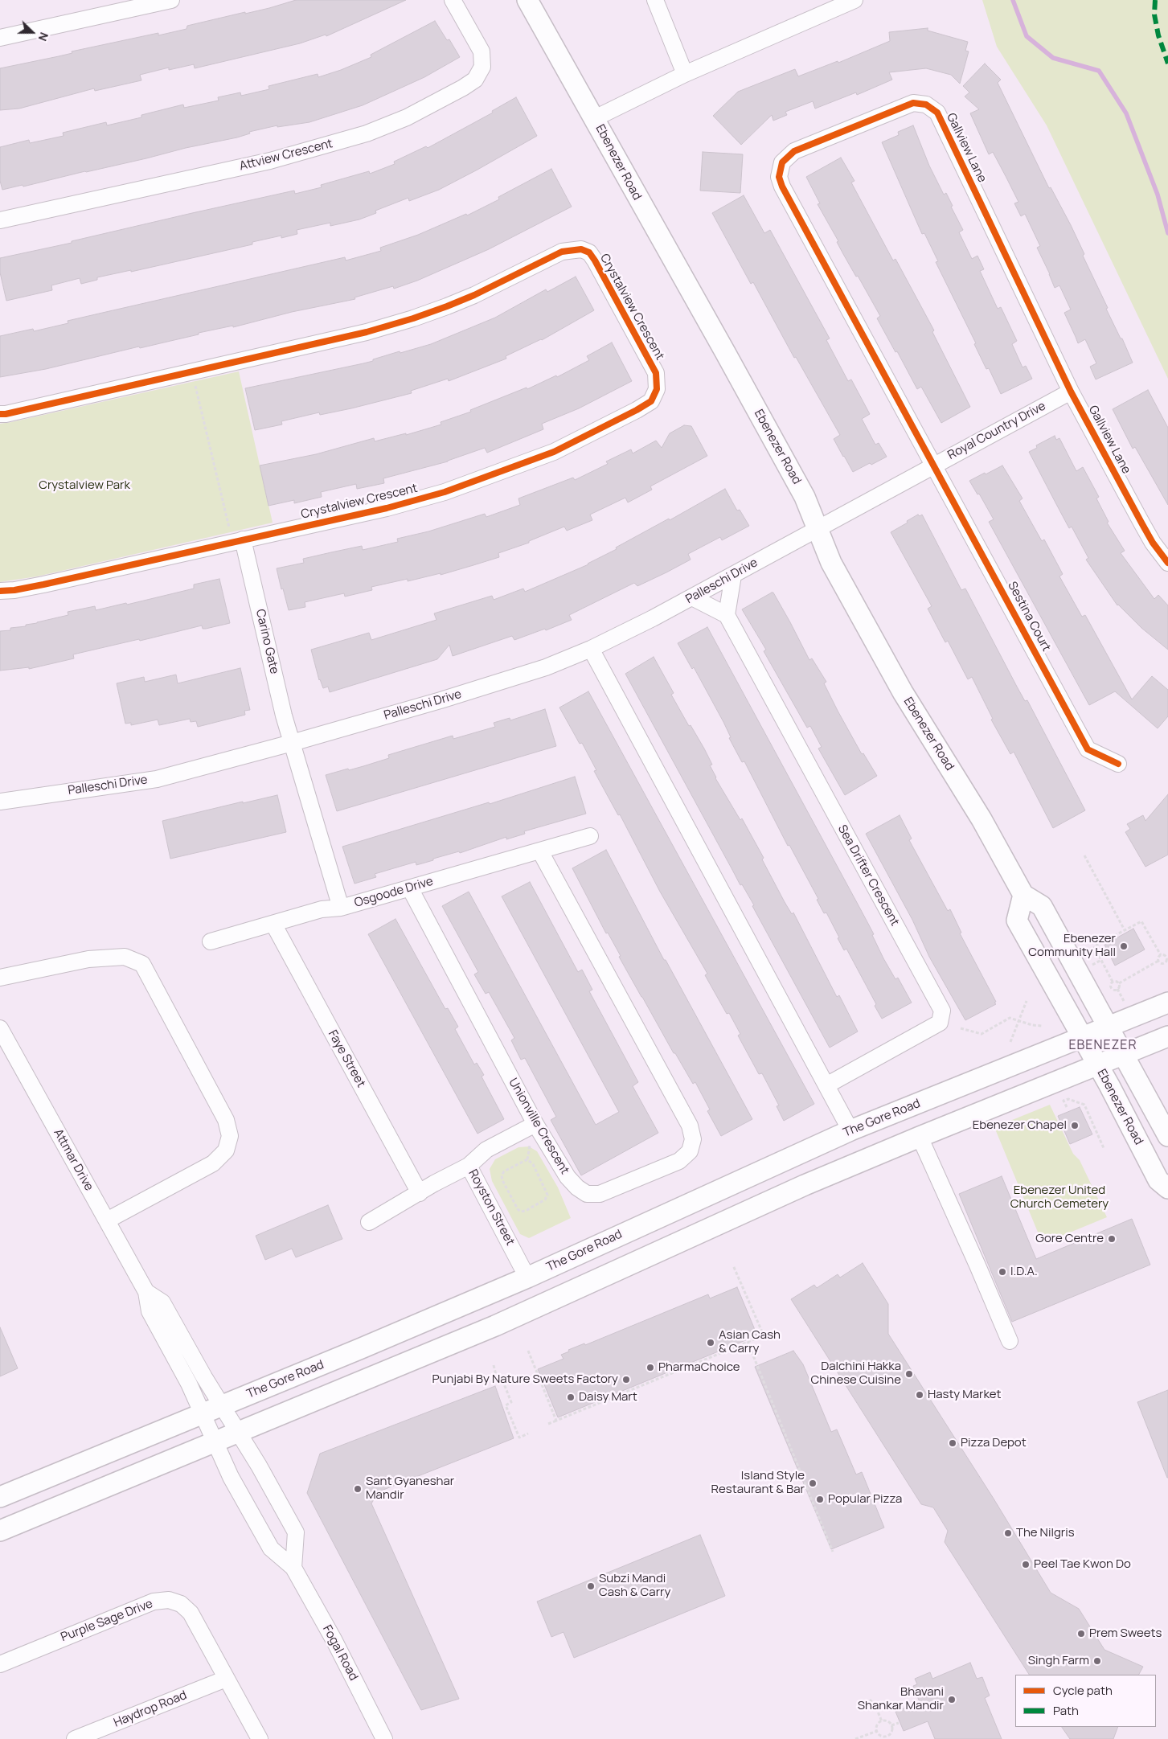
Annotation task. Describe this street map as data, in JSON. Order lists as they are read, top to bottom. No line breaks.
{"streets":{"main road":["Ebenezer Road","The Gore Road"],"street":["Gallview Lane","Attview Crescent","Crystalview Crescent","Royal Country Drive","Palleschi Drive","Sestina Court","Carino Gate","Sea Drifter Crescent","Osgoode Drive","Faye Street","Unionville Crescent","Attmar Drive","Royston Street","Purple Sage Drive","Fogal Road","Haydrop Road"]},"crossings":[["Gallview Lane","Royal Country Drive"],["Gallview Lane","Sestina Court"],["Ebenezer Road","Royal Country Drive"],["Ebenezer Road","Palleschi Drive"],["Ebenezer Road","The Gore Road"],["Crystalview Crescent","Carino Gate"],["Royal Country Drive","Palleschi Drive"],["Royal Country Drive","Sestina Court"],["Palleschi Drive","Carino Gate"],["Palleschi Drive","Osgoode Drive"],["Carino Gate","Osgoode Drive"],["Osgoode Drive","Unionville Crescent"],["The Gore Road","Attmar Drive"],["The Gore Road","Royston Street"],["The Gore Road","Fogal Road"],["Unionville Crescent","Royston Street"],["Attmar Drive","Fogal Road"],["Purple Sage Drive","Haydrop Road"]],"districts":["EBENEZER"],"parks":["Crystalview Park","Ebenezer United Church Cemetery"],"places":["Ebenezer Community Hall","Ebenezer Chapel","Gore Centre","I.D.A.","Asian Cash & Carry","PharmaChoice","Dalchini Hakka Chinese Cuisine","Punjabi By Nature Sweets Factory","Hasty Market","Daisy Mart","Pizza Depot","Island Style Restaurant & Bar","Sant Gyaneshar Mandir","Popular Pizza","The Nilgris","Peel Tae Kwon Do","Subzi Mandi Cash & Carry","Prem Sweets","Singh Farm","Bhavani Shankar Mandir"],"legend":["Cycle path","Path"],"north":"right"}
